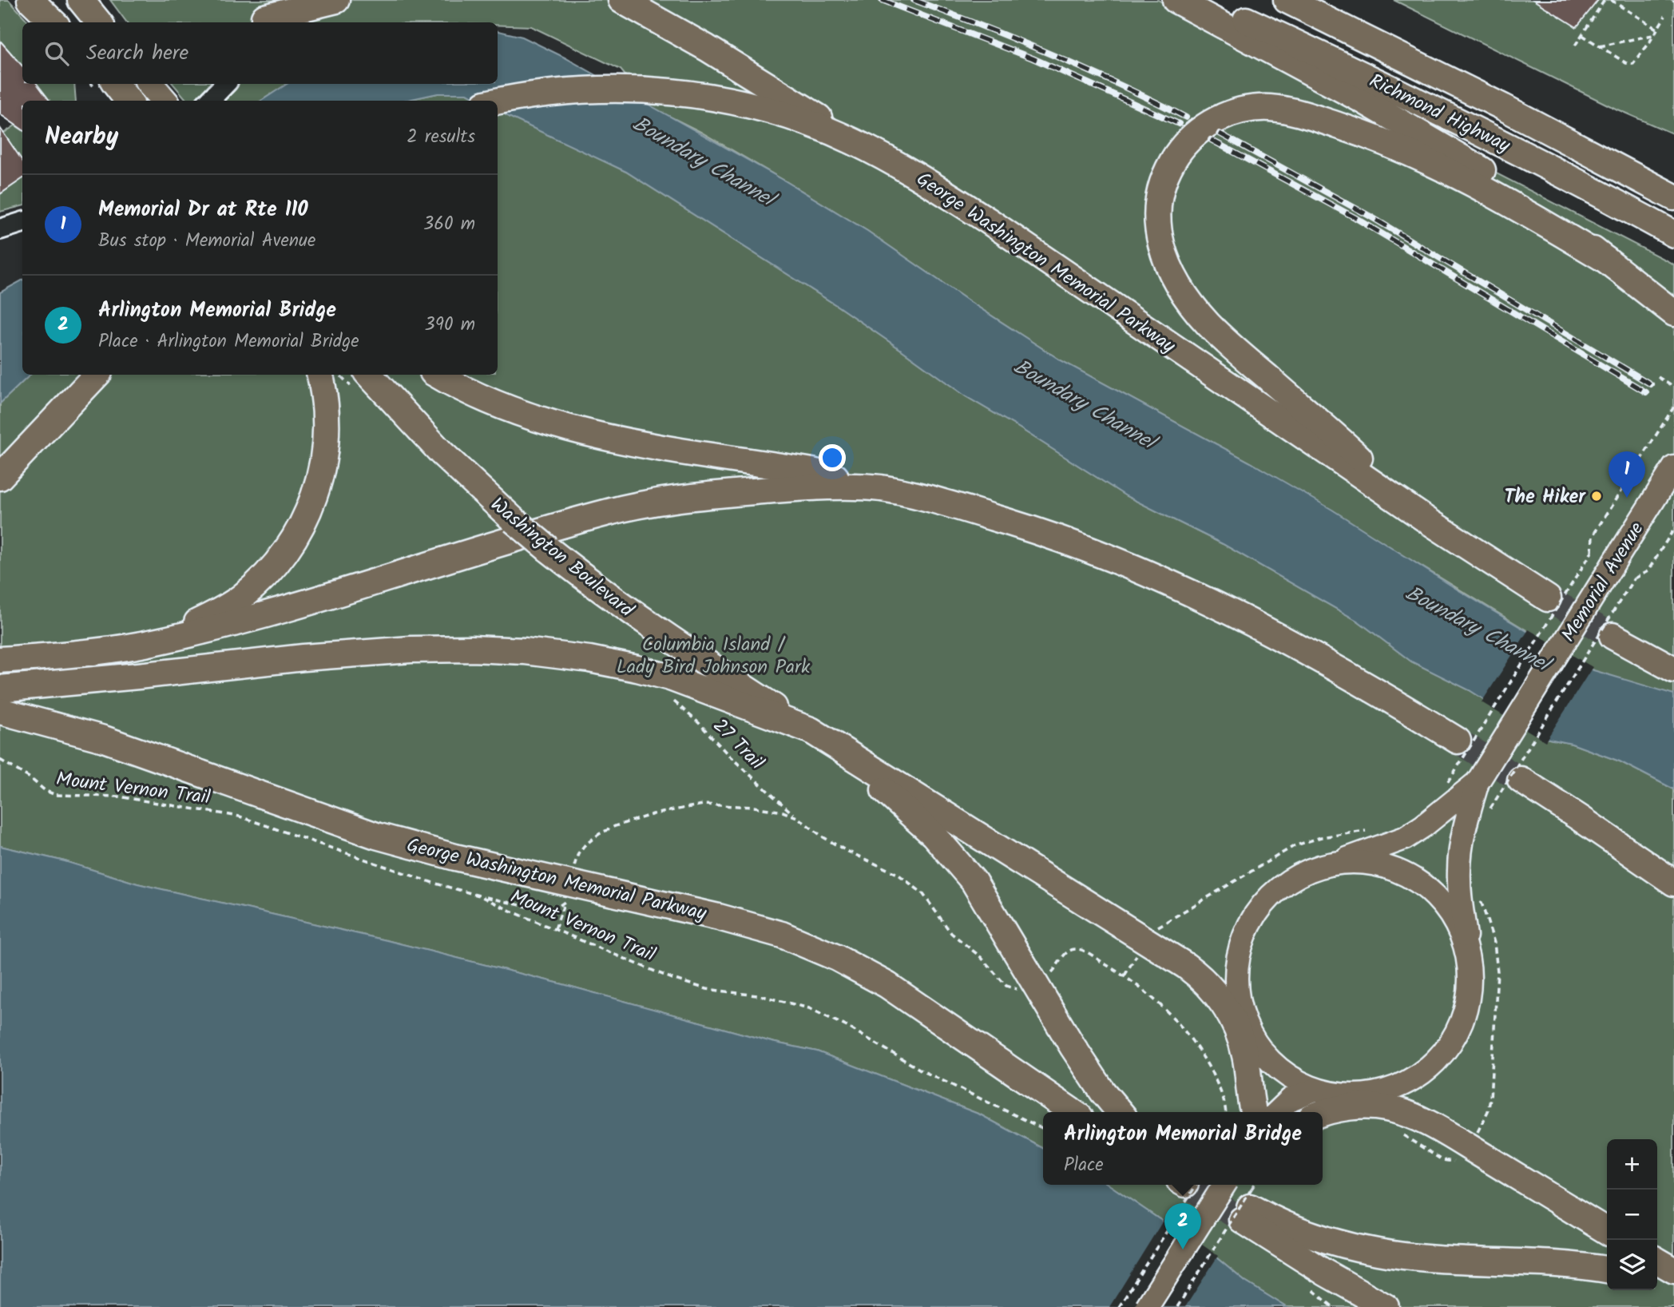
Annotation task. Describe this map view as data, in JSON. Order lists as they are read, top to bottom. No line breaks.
{"streets":{"highway":["Richmond Highway","George Washington Memorial Parkway","Washington Boulevard"],"main road":["Memorial Avenue"],"path":["27 Trail","Mount Vernon Trail"]},"water":["Boundary Channel"],"parks":["Columbia Island / Lady Bird Johnson Park"],"places":["The Hiker"],"page":{"search":"Search here","heading":["Nearby","2 results"],"list":[{"mark":"1","name":"Memorial Dr at Rte 110","note":"Bus stop · Memorial Avenue","value":"360 m"},{"mark":"2","name":"Arlington Memorial Bridge","note":"Place · Arlington Memorial Bridge","value":"390 m"}],"pins":["1","2"],"popup":["Arlington Memorial Bridge","Place"],"map_buttons":["+","−"]}}
